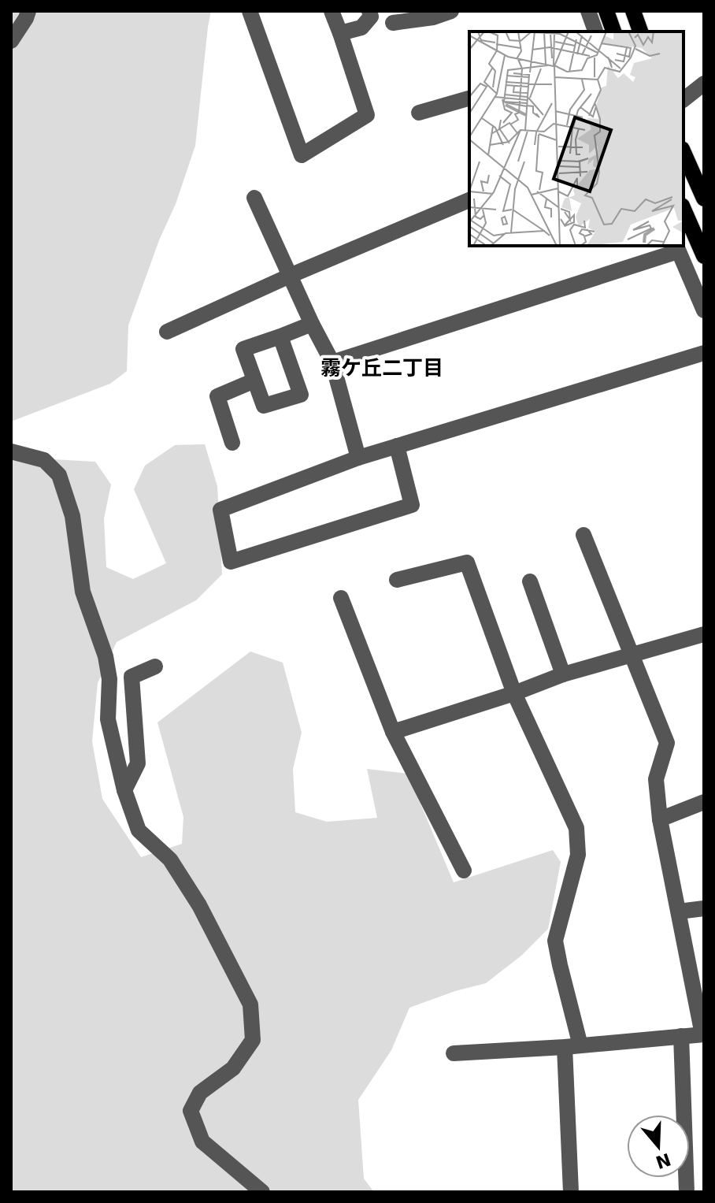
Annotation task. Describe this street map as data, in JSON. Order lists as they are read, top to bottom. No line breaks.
{"districts":["霧ケ丘二丁目"],"north":"bottom"}
